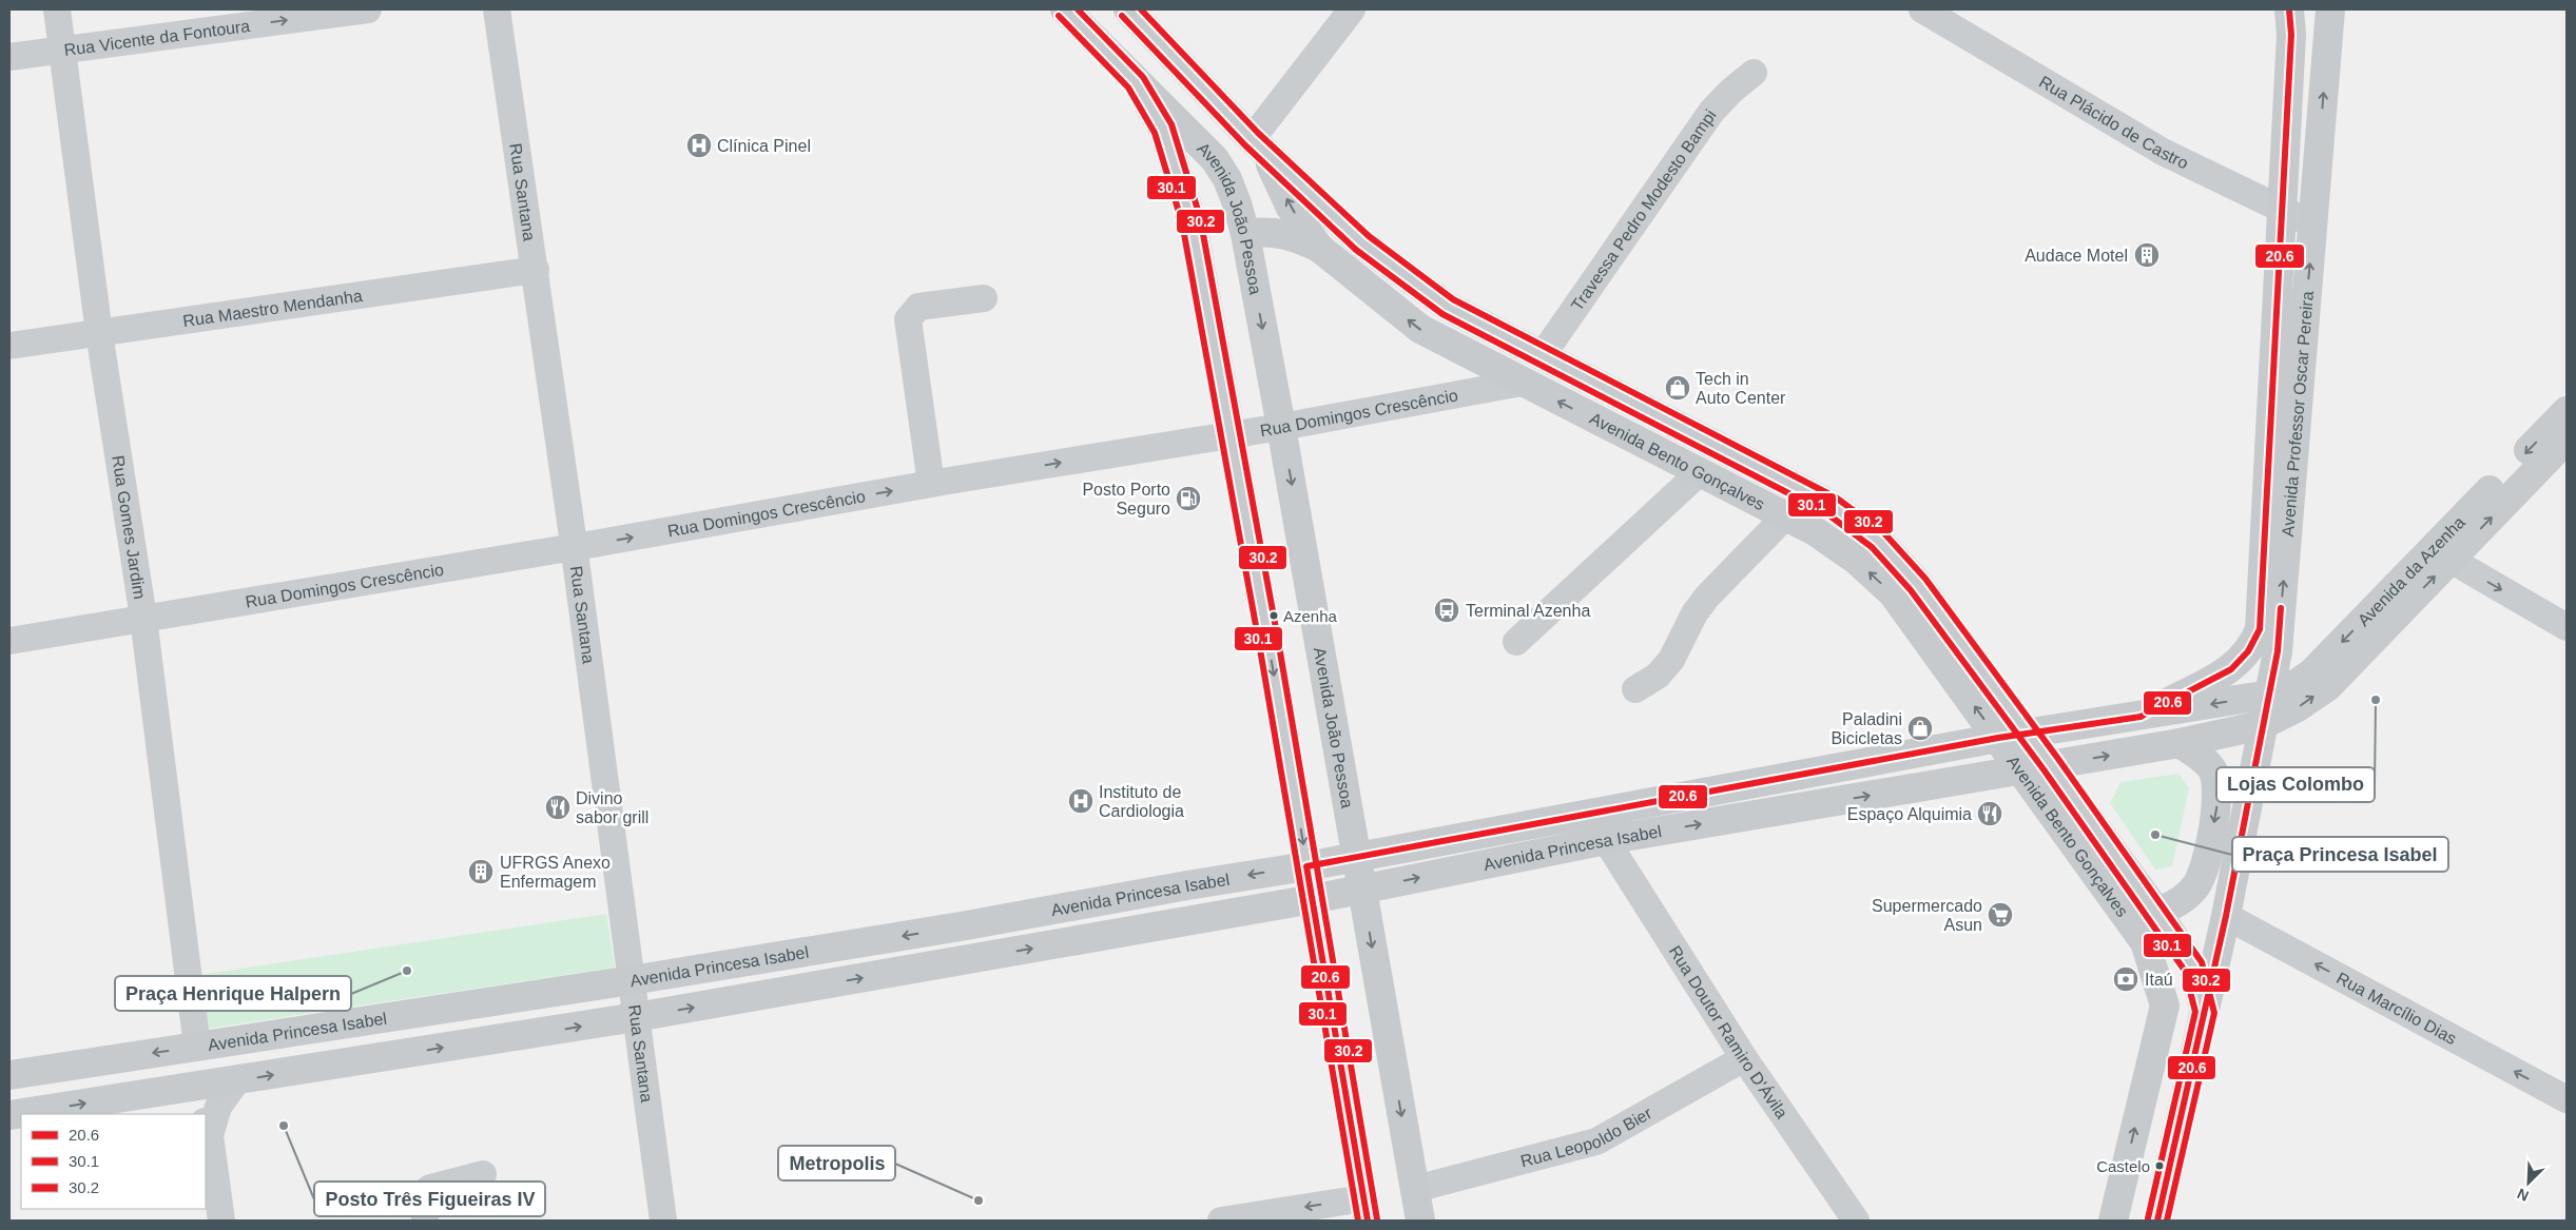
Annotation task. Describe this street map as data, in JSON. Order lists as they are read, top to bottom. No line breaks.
{"streets":{"main road":["Avenida João Pessoa","Avenida Professor Oscar Pereira","Avenida Bento Gonçalves","Avenida da Azenha","Avenida Princesa Isabel"],"street":["Rua Vicente da Fontoura","Rua Plácido de Castro","Rua Santana","Travessa Pedro Modesto Bampi","Rua Maestro Mendanha","Rua Domingos Crescêncio","Rua Gomes Jardim","Rua Marcílio Dias","Rua Doutor Ramiro D'Ávila","Rua Leopoldo Bier"]},"crossings":[["Rua Vicente da Fontoura","Rua Gomes Jardim"],["Rua Plácido de Castro","Avenida Professor Oscar Pereira"],["Rua Santana","Rua Maestro Mendanha"],["Rua Santana","Rua Domingos Crescêncio"],["Rua Santana","Avenida Princesa Isabel"],["Travessa Pedro Modesto Bampi","Avenida Bento Gonçalves"],["Avenida João Pessoa","Rua Domingos Crescêncio"],["Avenida João Pessoa","Avenida Princesa Isabel"],["Avenida João Pessoa","Rua Leopoldo Bier"],["Rua Maestro Mendanha","Rua Gomes Jardim"],["Rua Domingos Crescêncio","Avenida Bento Gonçalves"],["Rua Domingos Crescêncio","Rua Gomes Jardim"],["Avenida Professor Oscar Pereira","Avenida da Azenha"],["Avenida Professor Oscar Pereira","Avenida Princesa Isabel"],["Avenida Bento Gonçalves","Avenida Princesa Isabel"],["Rua Gomes Jardim","Avenida Princesa Isabel"],["Avenida da Azenha","Avenida Princesa Isabel"],["Avenida Princesa Isabel","Rua Doutor Ramiro D'Ávila"],["Rua Doutor Ramiro D'Ávila","Rua Leopoldo Bier"]],"one_way":["Rua Vicente da Fontoura","Rua Domingos Crescêncio","Rua Marcílio Dias"],"places":{"hospital":["Clínica Pinel","Instituto de Cardiologia"],"building":["Audace Motel","UFRGS Anexo Enfermagem"],"shop":["Tech in Auto Center","Paladini Bicicletas"],"fuel station":["Posto Porto Seguro"],"bus stop":["Terminal Azenha"],"other":["Azenha","Lojas Colombo","Praça Princesa Isabel","Praça Henrique Halpern","Posto Três Figueiras IV","Castelo","Metropolis"],"restaurant":["Divino sabor grill","Espaço Alquimia"],"supermarket":["Supermercado Asun"],"bank":["Itaú"]},"lines":["transit line 20.6","transit line 30.2","transit line 30.1"],"legend":["20.6","30.1","30.2"],"north":"bottom left"}
